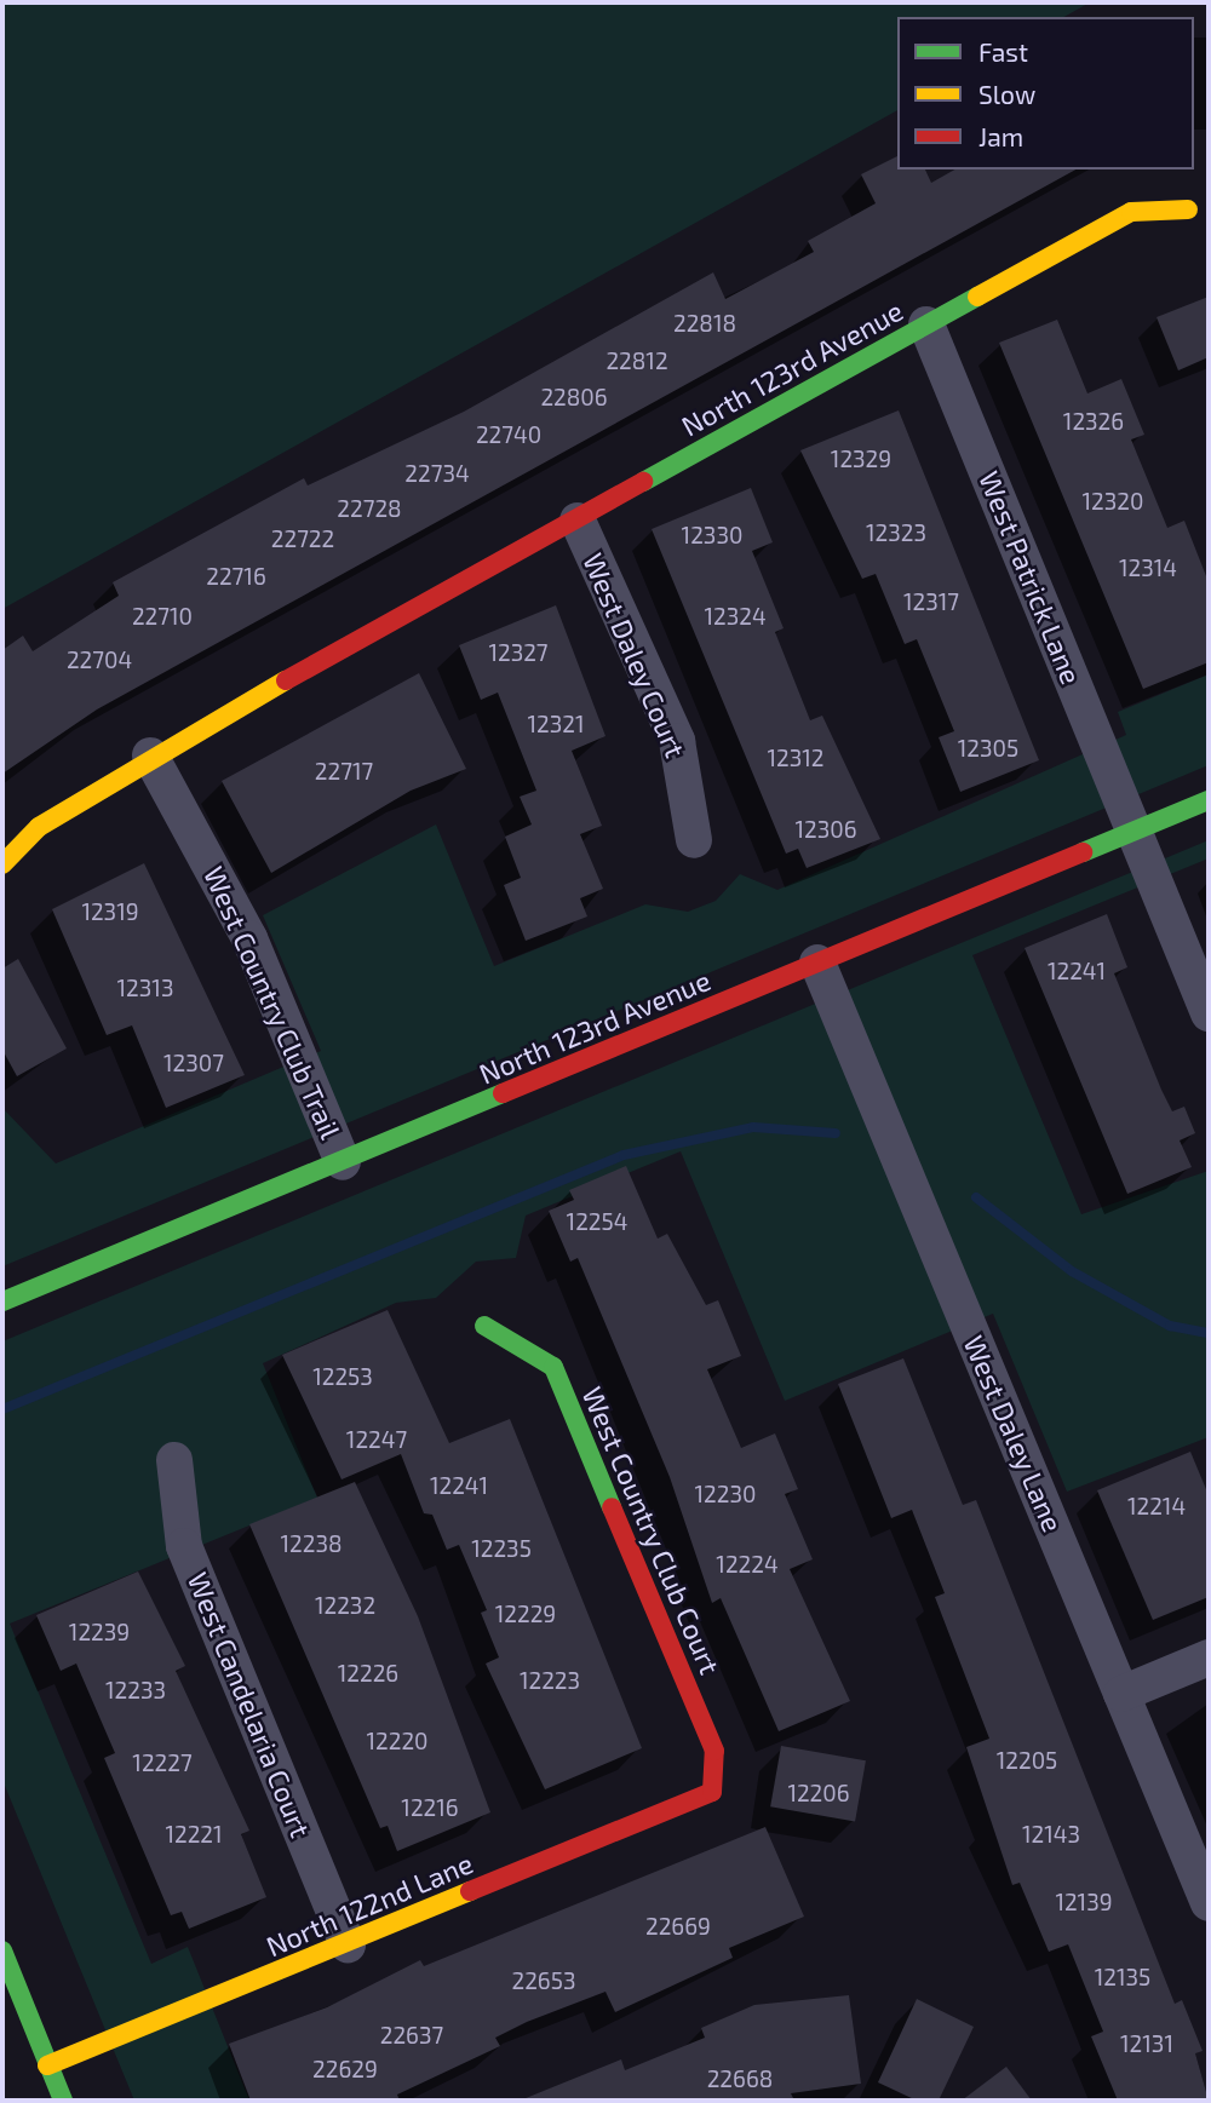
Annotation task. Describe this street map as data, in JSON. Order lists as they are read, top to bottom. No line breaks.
{"streets":{"street":["North 123rd Avenue","West Patrick Lane","West Daley Court","West Country Club Trail","West Daley Lane","West Country Club Court","West Candelaria Court","North 122nd Lane"]},"crossings":[["North 123rd Avenue","West Patrick Lane"],["North 123rd Avenue","West Daley Court"],["North 123rd Avenue","West Country Club Trail"],["North 123rd Avenue","West Daley Lane"],["West Country Club Court","North 122nd Lane"],["West Candelaria Court","North 122nd Lane"]],"house_numbers":["22818","22812","22806","12326","22740","12329","22734","12320","22728","12323","12330","22722","12314","22716","12317","22710","12324","12327","22704","12321","12305","12312","22717","12306","12319","12241","12313","12307","12254","12253","12247","12241","12230","12214","12238","12235","12224","12232","12229","12239","12226","12223","12233","12220","12205","12227","12206","12216","12221","12143","12139","22669","12135","22653","22637","12131","22629","22668"],"legend":["Fast","Slow","Jam"]}
